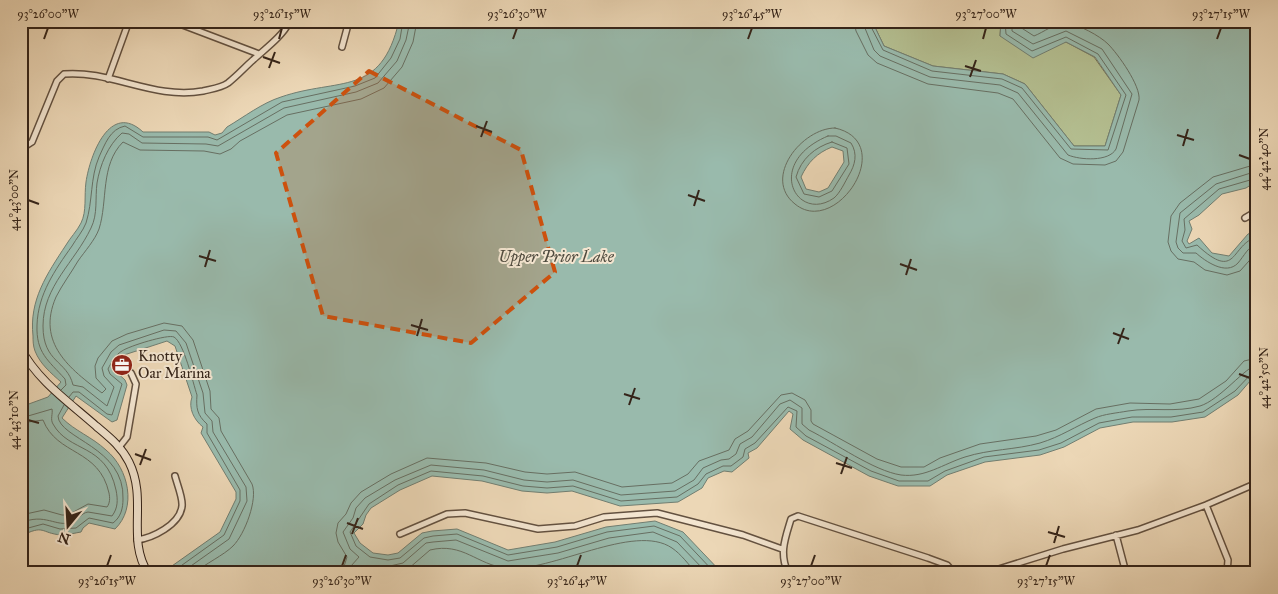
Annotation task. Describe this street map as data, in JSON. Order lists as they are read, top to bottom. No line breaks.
{"water":["Upper Prior Lake"],"places":{"office":["Knotty Oar Marina"]},"north":"bottom","coordinates":["93°26'00\"W","93°26'15\"W","93°26'30\"W","93°26'45\"W","93°27'00\"W","93°27'15\"W","44°42'40\"N","44°43'00\"N","44°42'50\"N","44°43'10\"N"]}
